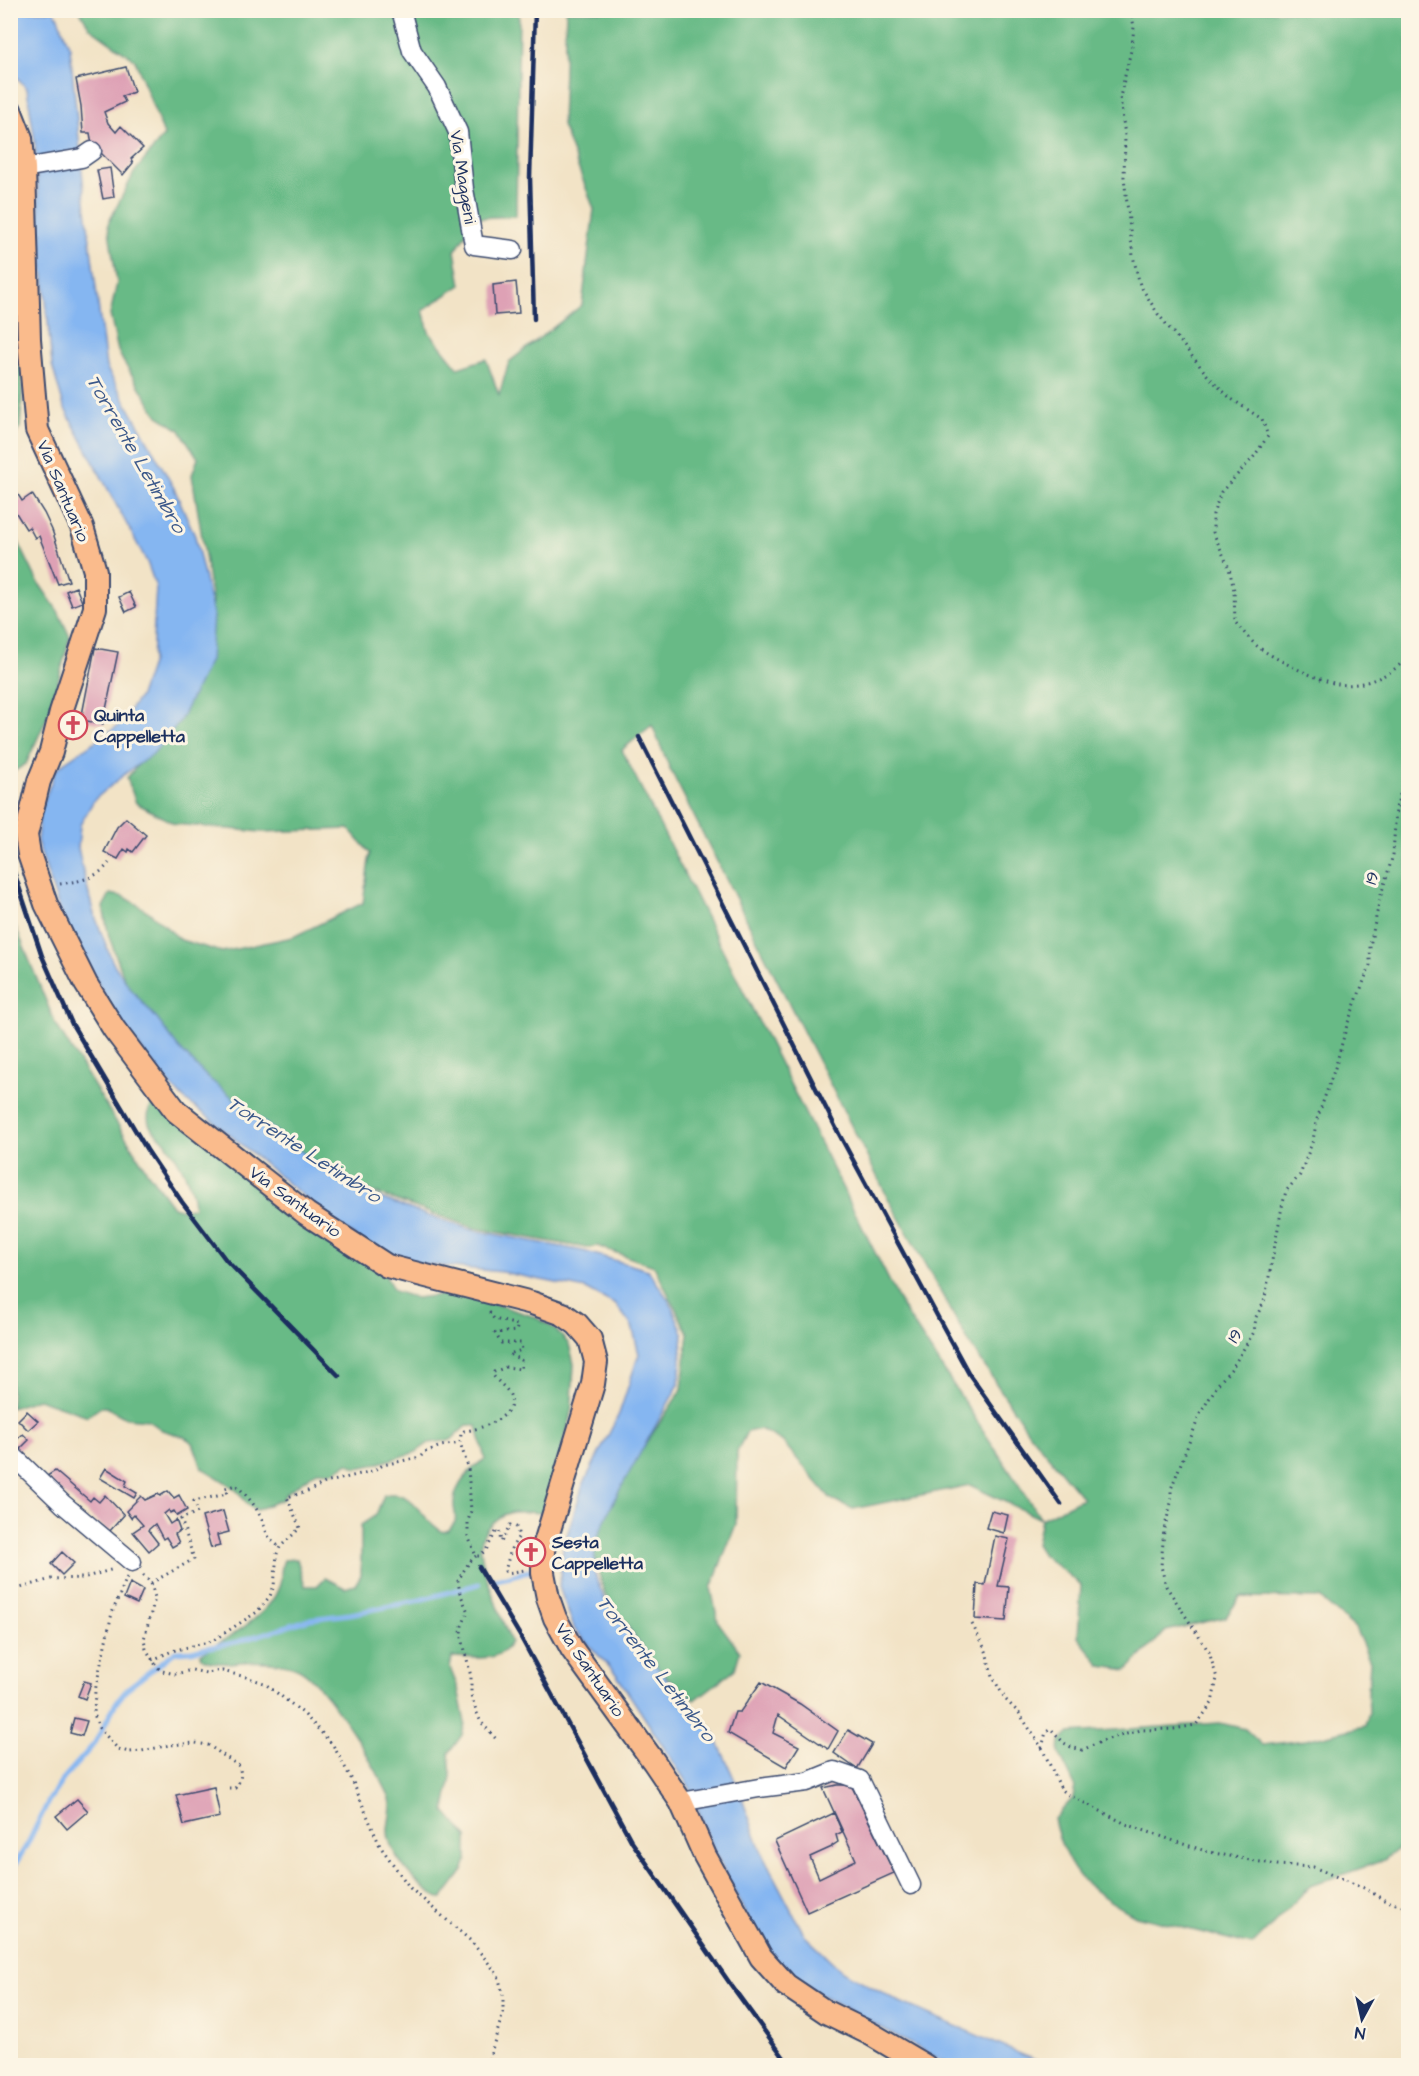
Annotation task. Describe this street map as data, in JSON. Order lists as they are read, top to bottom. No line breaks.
{"streets":{"main road":["Via Santuario"],"street":["Via Maggeni"],"path":["19"]},"water":["Torrente Letimbro"],"places":{"church":["Quinta Cappelletta","Sesta Cappelletta"]},"north":"bottom"}
